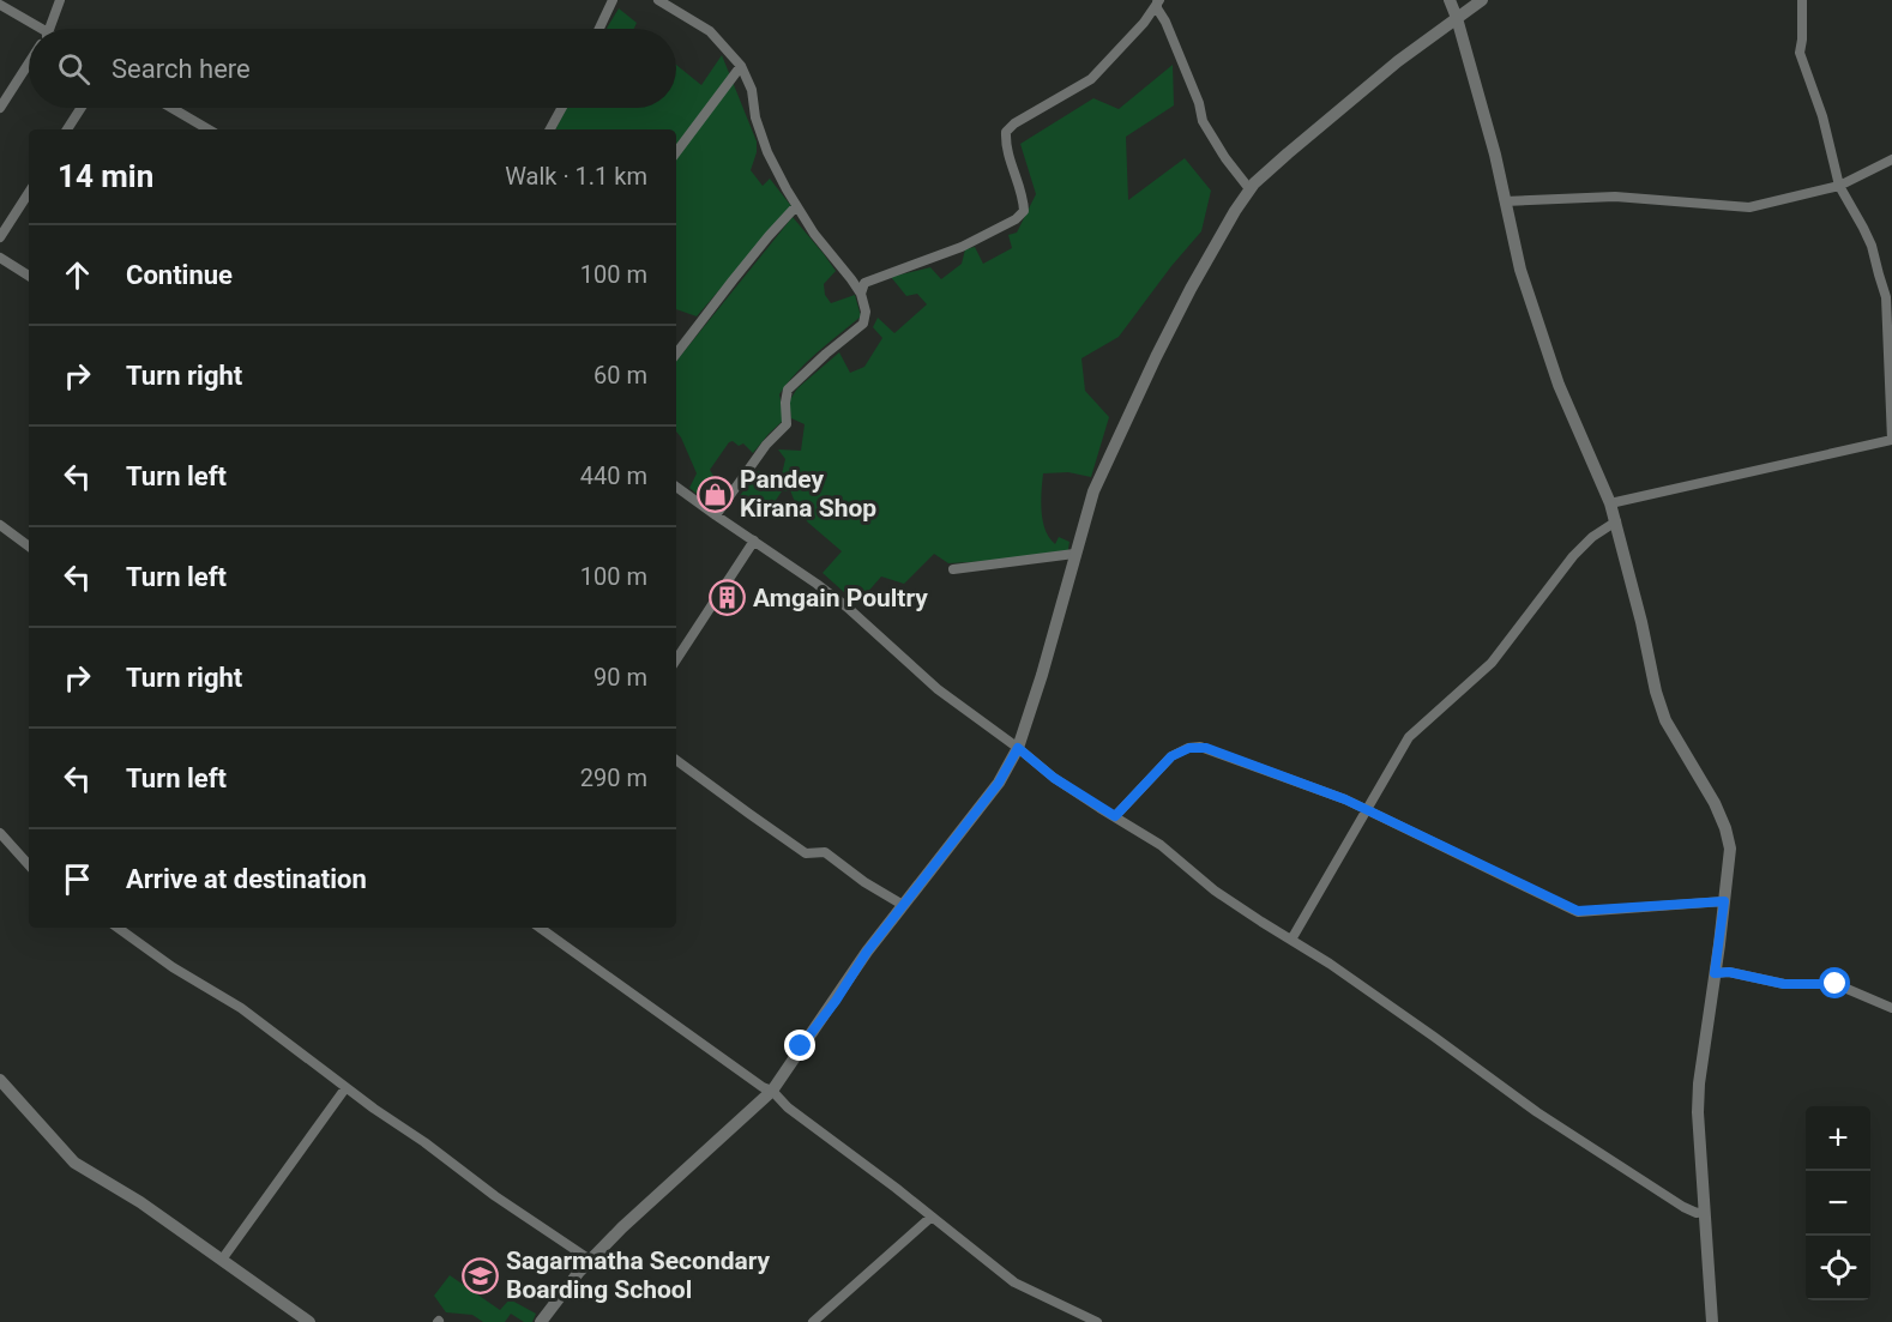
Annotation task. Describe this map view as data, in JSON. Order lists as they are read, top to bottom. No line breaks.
{"places":{"shop":["Pandey Kirana Shop"],"building":["Amgain Poultry"],"school or university":["Sagarmatha Secondary Boarding School"]},"page":{"search":"Search here","heading":["14 min","Walk · 1.1 km"],"list":[["Continue","100 m"],["Turn right","60 m"],["Turn left","440 m"],["Turn left","100 m"],["Turn right","90 m"],["Turn left","290 m"],"Arrive at destination"],"map_buttons":["+","−"]}}
